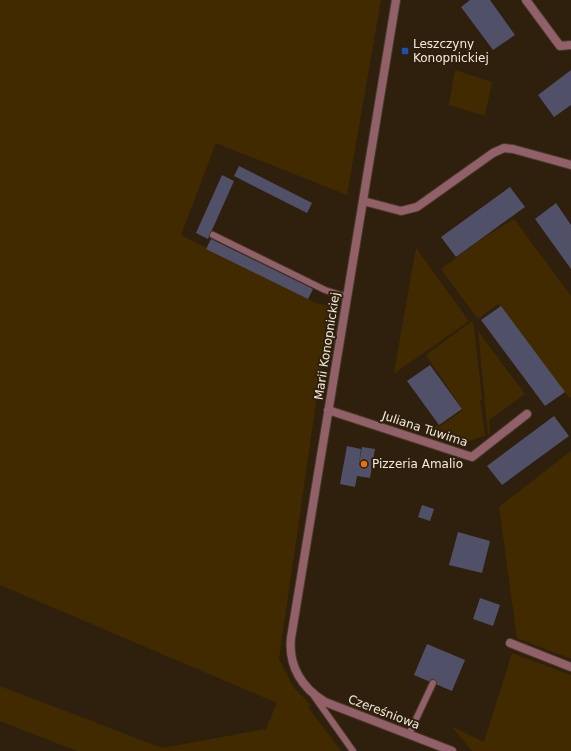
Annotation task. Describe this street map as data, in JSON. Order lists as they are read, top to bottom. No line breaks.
{"streets":{"street":["Marii Konopnickiej","Juliana Tuwima","Czereśniowa"]},"crossings":[["Marii Konopnickiej","Juliana Tuwima"],["Marii Konopnickiej","Czereśniowa"]],"places":{"transit":["Leszczyny Konopnickiej"],"other":["Pizzeria Amalio"]}}
